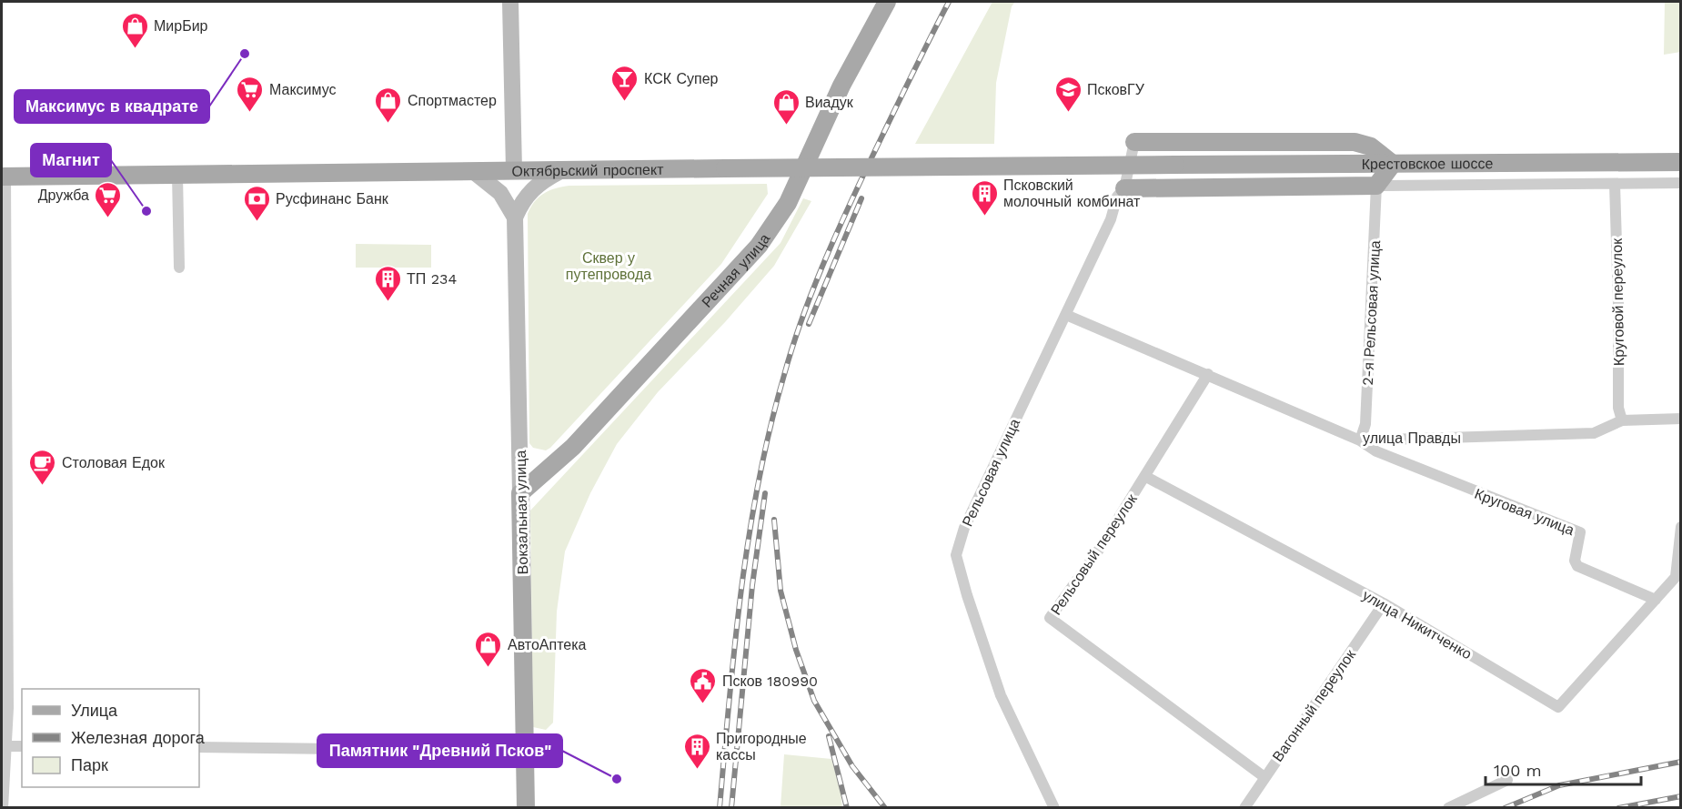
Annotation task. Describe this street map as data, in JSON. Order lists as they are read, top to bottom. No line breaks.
{"streets":{"main road":["Крестовское шоссе","Октябрьский проспект","Речная улица","Вокзальная улица"],"street":["Круговой переулок","2-я Рельсовая улица","улица Правды","Рельсовая улица","Круговая улица","Рельсовый переулок","улица Никитченко","Вагонный переулок"]},"crossings":[["Крестовское шоссе","Октябрьский проспект"],["Октябрьский проспект","Вокзальная улица"],["Речная улица","Вокзальная улица"],["Круговой переулок","улица Правды"],["2-я Рельсовая улица","улица Правды"],["2-я Рельсовая улица","Круговая улица"],["улица Правды","Рельсовая улица"],["улица Правды","Круговая улица"],["улица Правды","Рельсовый переулок"],["Круговая улица","улица Никитченко"],["Рельсовый переулок","улица Никитченко"],["Рельсовый переулок","Вагонный переулок"],["улица Никитченко","Вагонный переулок"]],"parks":["Сквер у путепровода"],"places":{"shop":["МирБир","Спортмастер","Виадук","АвтоАптека"],"other":["Максимус в квадрате","Магнит","Памятник \"Древний Псков\""],"bar":["КСК Супер"],"supermarket":["Максимус","Дружба"],"school or university":["ПсковГУ"],"building":["Псковский молочный комбинат","ТП 234","Пригородные кассы"],"bank":["Русфинанс Банк"],"cafe":["Столовая Едок"],"public building":["Псков 180990"]},"legend":["Улица","Железная дорога","Парк"],"scale_bar":"100 m"}
